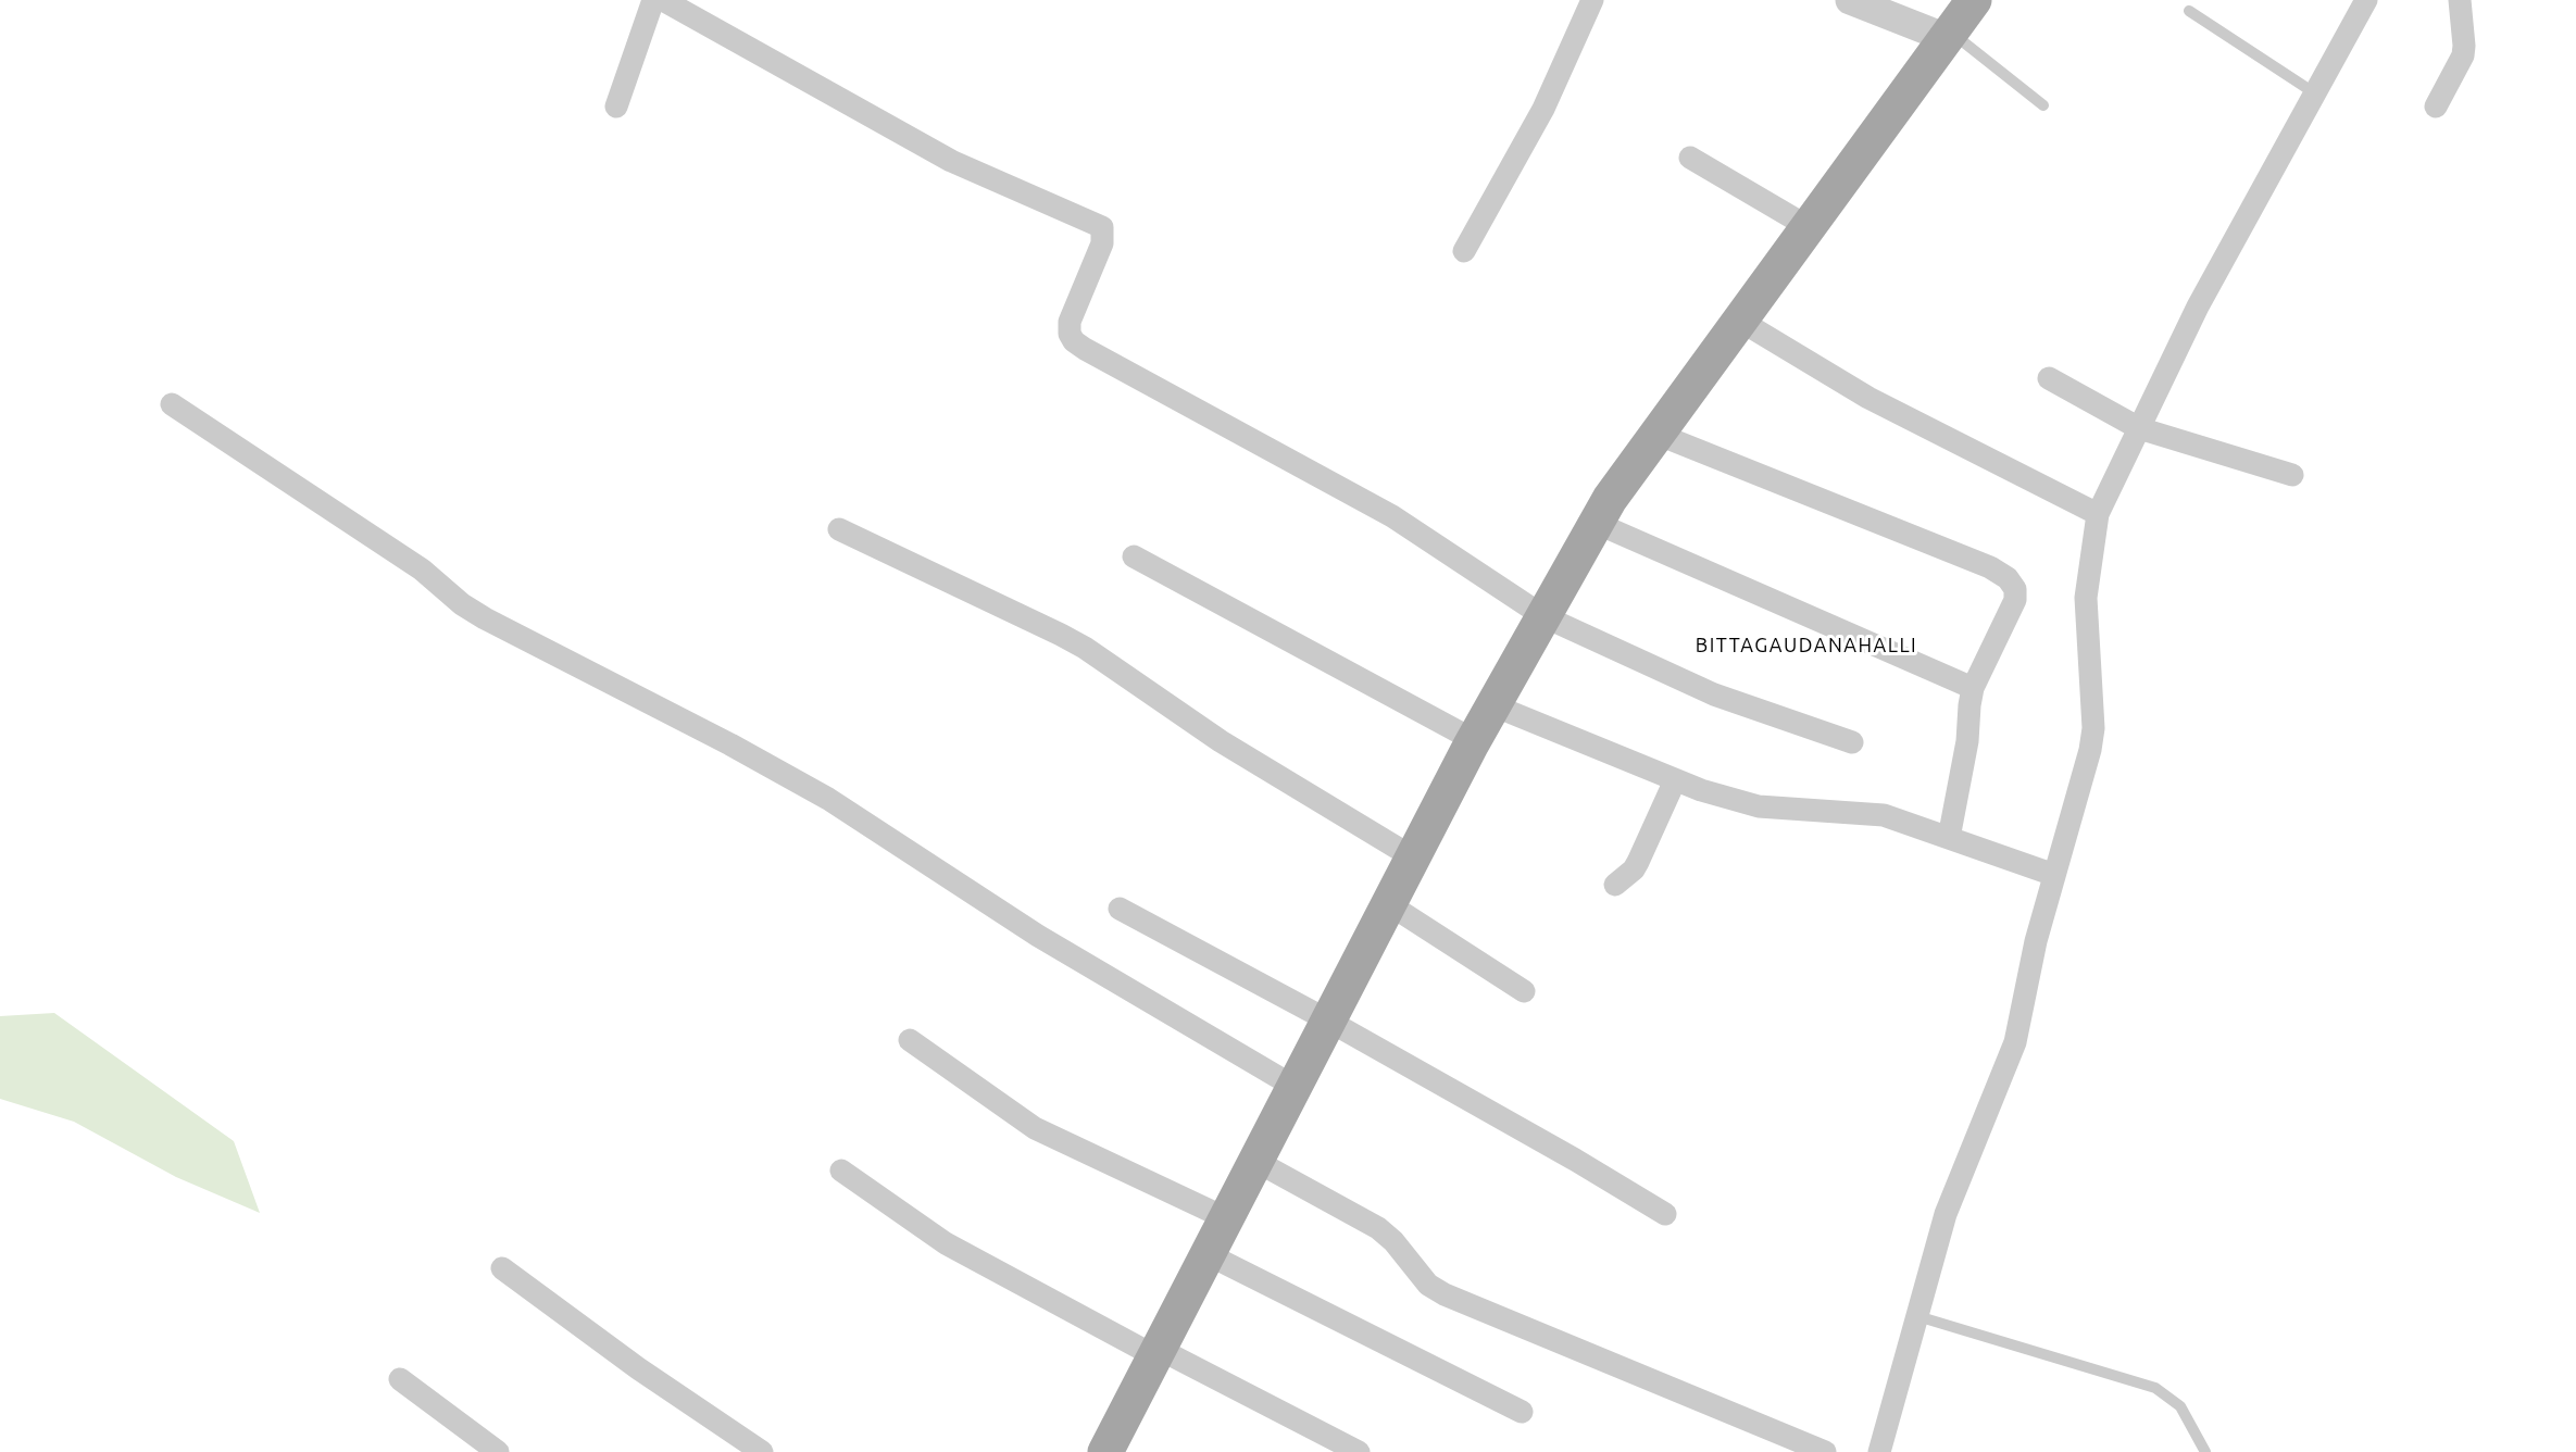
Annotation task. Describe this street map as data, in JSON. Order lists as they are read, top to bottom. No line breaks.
{"districts":["BITTAGAUDANAHALLI"]}
